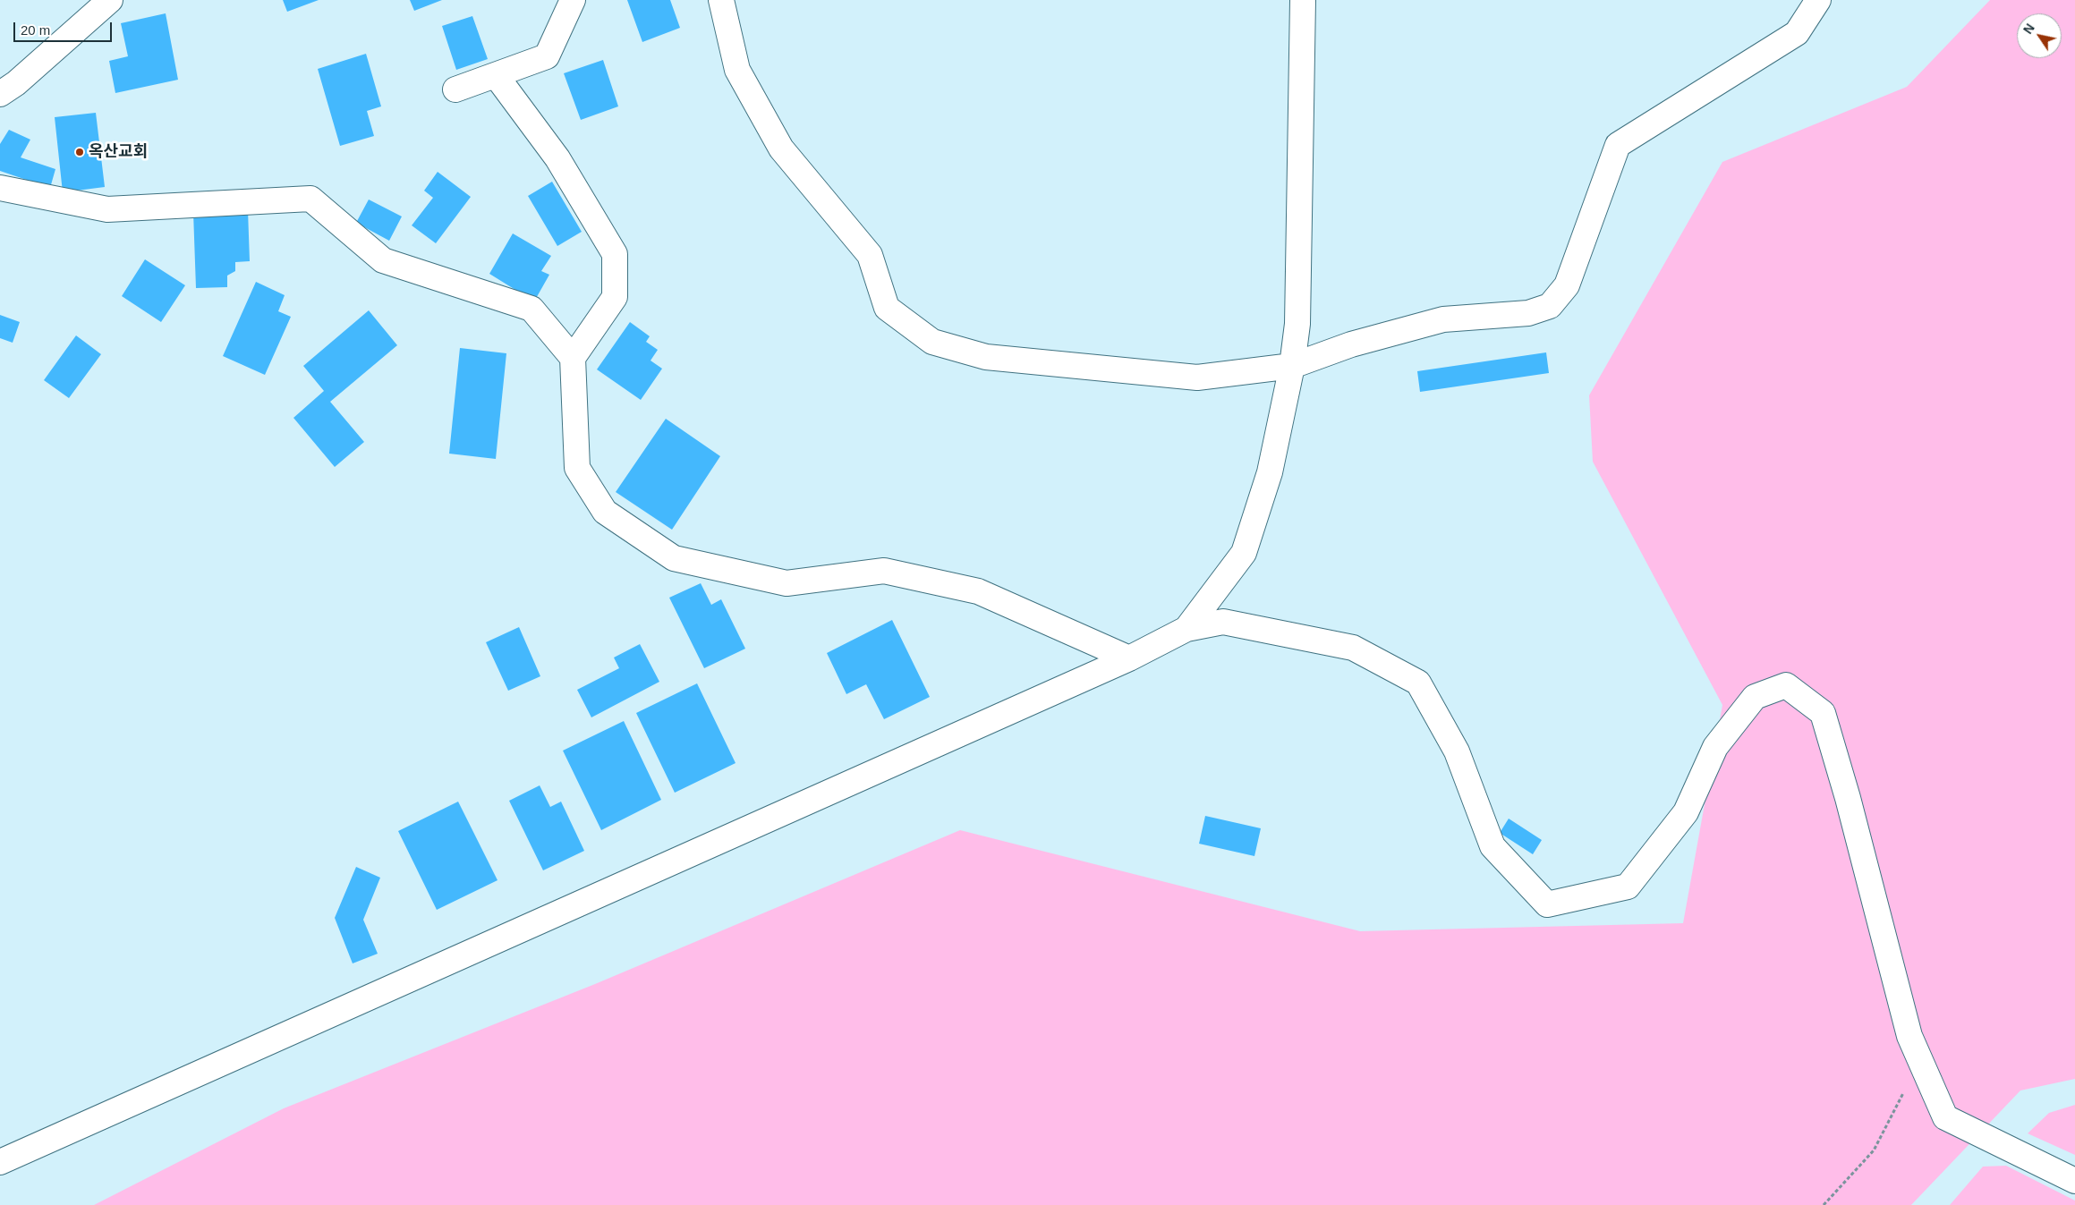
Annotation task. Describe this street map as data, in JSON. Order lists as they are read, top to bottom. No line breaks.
{"places":["옥산교회"],"scale_bar":"20 m","north":"top left"}
